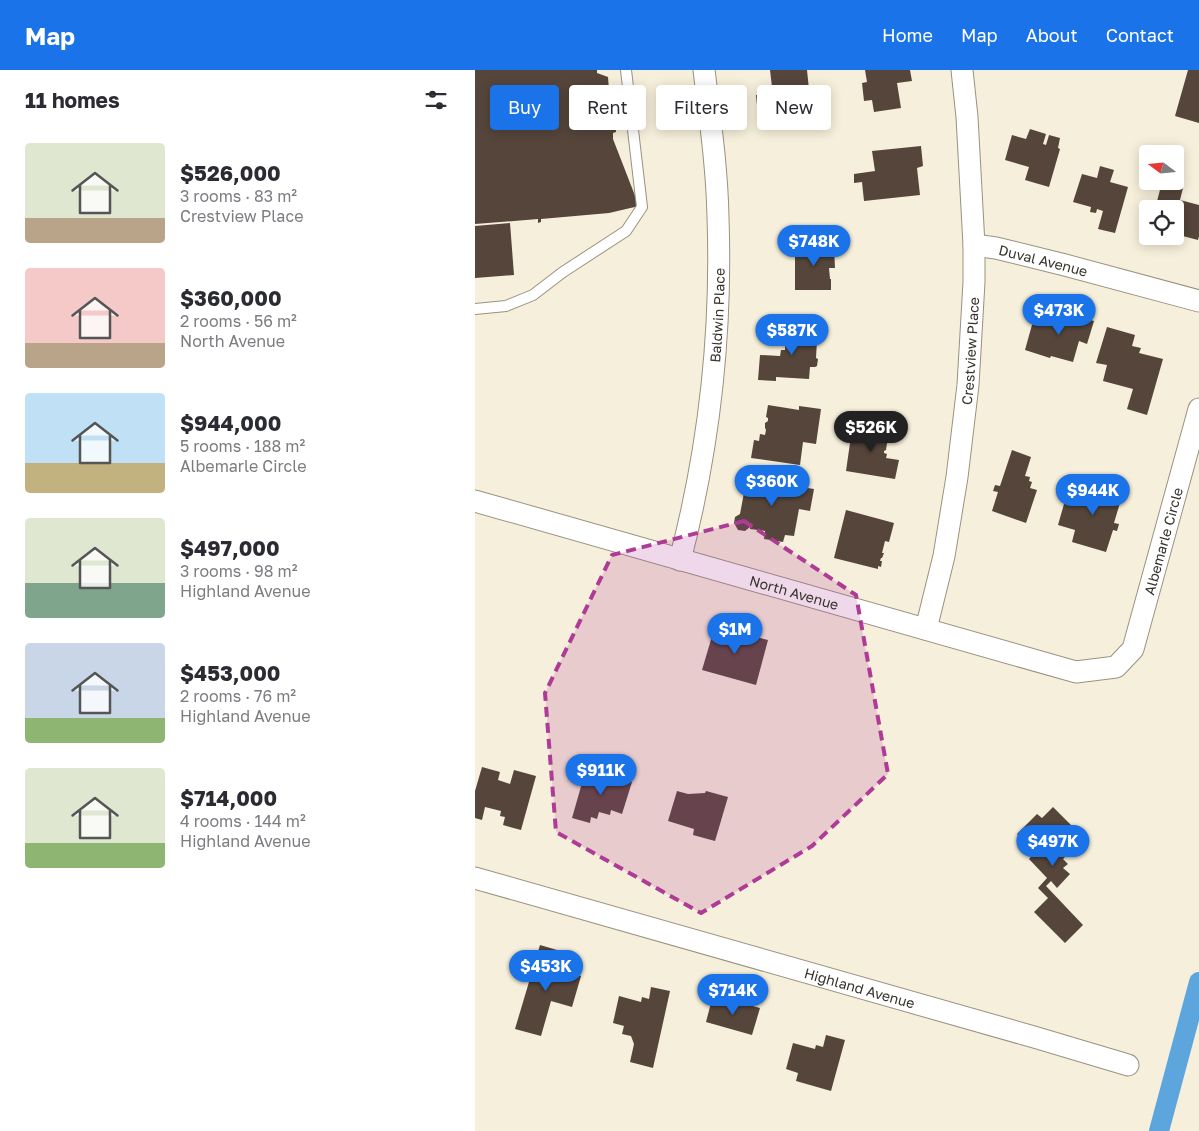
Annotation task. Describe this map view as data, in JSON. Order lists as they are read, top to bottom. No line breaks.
{"streets":{"street":["Duval Avenue","Baldwin Place","Crestview Place","Albemarle Circle","North Avenue","Highland Avenue"]},"crossings":[["Duval Avenue","Crestview Place"],["Baldwin Place","North Avenue"],["Crestview Place","North Avenue"],["Albemarle Circle","North Avenue"]],"north":"left","page":{"header":"Map","nav":["Home","Map","About","Contact"],"heading":"11 homes","chip":["Buy","Rent","Filters","New"],"list":[{"name":"$526,000","note":"3 rooms · 83 m² · Crestview Place"},{"name":"$360,000","note":"2 rooms · 56 m² · North Avenue"},{"name":"$944,000","note":"5 rooms · 188 m² · Albemarle Circle"},{"name":"$497,000","note":"3 rooms · 98 m² · Highland Avenue"},{"name":"$453,000","note":"2 rooms · 76 m² · Highland Avenue"},{"name":"$714,000","note":"4 rooms · 144 m² · Highland Avenue"}],"price":["$748K","$473K","$587K","$526K","$360K","$944K","$1M","$911K","$497K","$453K","$714K"]}}
